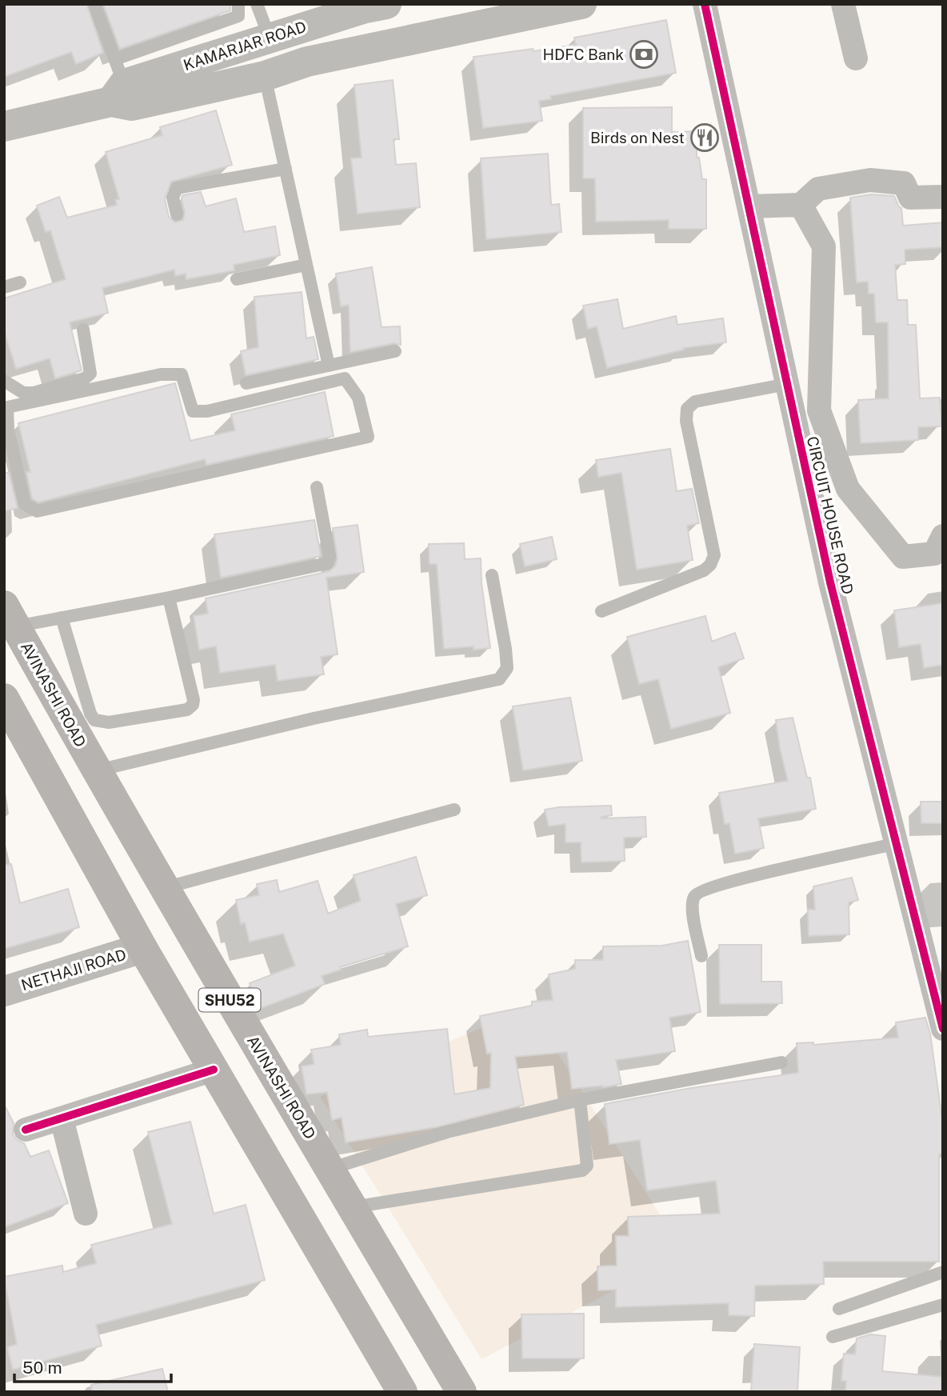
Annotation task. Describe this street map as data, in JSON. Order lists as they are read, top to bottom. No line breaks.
{"streets":{"main road":["KAMARJAR ROAD","AVINASHI ROAD","NETHAJI ROAD","SHU52"],"street":["CIRCUIT HOUSE ROAD"]},"crossings":[["NETHAJI ROAD","SHU52"]],"places":{"bank":["HDFC Bank"],"restaurant":["Birds on Nest"]},"scale_bar":"50 m"}
